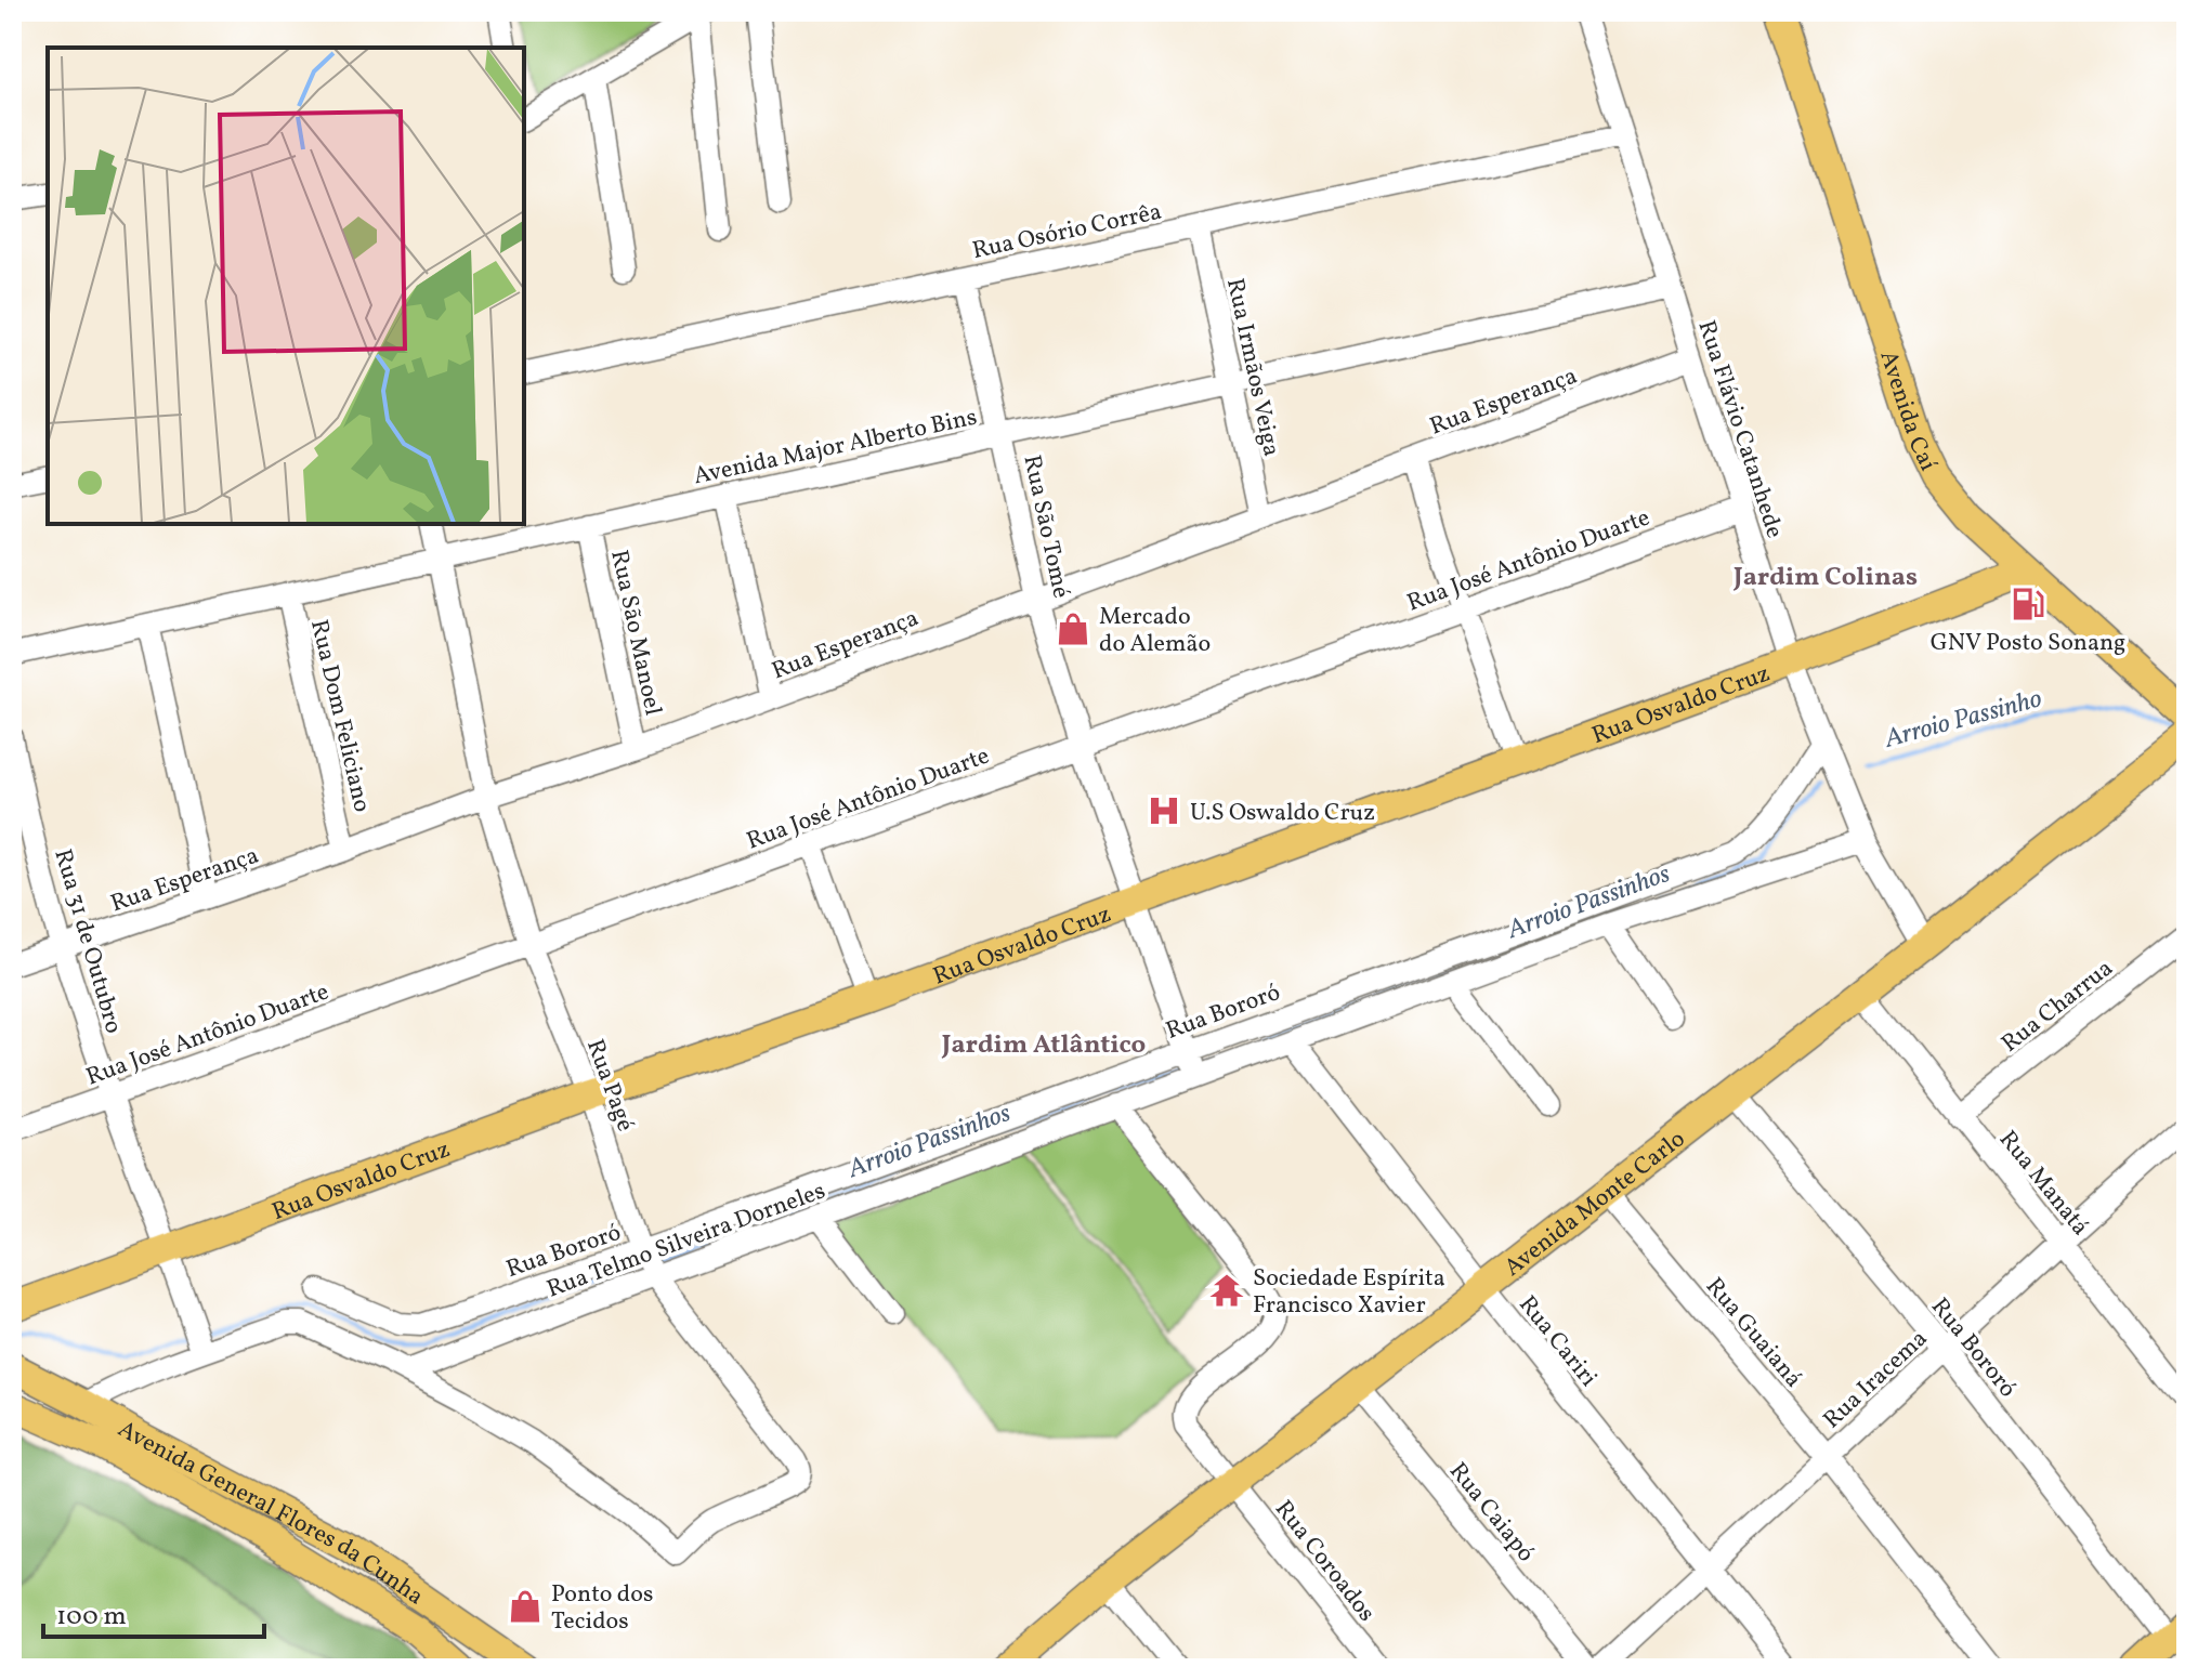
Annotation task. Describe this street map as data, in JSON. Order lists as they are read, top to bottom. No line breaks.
{"streets":{"main road":["Avenida Caí","Rua Osvaldo Cruz","Avenida Monte Carlo","Avenida General Flores da Cunha"],"street":["Rua Osório Corrêa","Rua Irmãos Veiga","Rua Esperança","Rua Flávio Catanhede","Avenida Major Alberto Bins","Rua São Tomé","Rua José Antônio Duarte","Rua São Manoel","Rua Dom Feliciano","Rua 31 de Outubro","Rua Charrua","Rua Bororó","Rua Pagé","Rua Manatá","Rua Telmo Silveira Dorneles","Rua Guaianá","Rua Cariri","Rua Iracema","Rua Caiapó","Rua Coroados"]},"crossings":[["Rua Osório Corrêa","Rua Irmãos Veiga"],["Rua Osório Corrêa","Rua Flávio Catanhede"],["Rua Osório Corrêa","Rua São Tomé"],["Rua Irmãos Veiga","Rua Esperança"],["Rua Irmãos Veiga","Avenida Major Alberto Bins"],["Rua Esperança","Rua Flávio Catanhede"],["Rua Esperança","Rua São Tomé"],["Rua Esperança","Rua São Manoel"],["Rua Esperança","Rua Dom Feliciano"],["Rua Esperança","Rua 31 de Outubro"],["Rua Esperança","Rua Pagé"],["Avenida Caí","Rua Osvaldo Cruz"],["Rua Flávio Catanhede","Avenida Major Alberto Bins"],["Rua Flávio Catanhede","Rua José Antônio Duarte"],["Rua Flávio Catanhede","Rua Osvaldo Cruz"],["Rua Flávio Catanhede","Rua Bororó"],["Rua Flávio Catanhede","Avenida Monte Carlo"],["Rua Flávio Catanhede","Rua Telmo Silveira Dorneles"],["Avenida Major Alberto Bins","Rua São Tomé"],["Avenida Major Alberto Bins","Rua São Manoel"],["Avenida Major Alberto Bins","Rua Dom Feliciano"],["Avenida Major Alberto Bins","Rua Pagé"],["Rua São Tomé","Rua José Antônio Duarte"],["Rua São Tomé","Rua Osvaldo Cruz"],["Rua São Tomé","Rua Bororó"],["Rua São Tomé","Rua Telmo Silveira Dorneles"],["Rua José Antônio Duarte","Rua 31 de Outubro"],["Rua José Antônio Duarte","Rua Pagé"],["Rua Osvaldo Cruz","Rua 31 de Outubro"],["Rua Osvaldo Cruz","Rua Pagé"],["Rua Charrua","Rua Manatá"],["Rua Bororó","Rua Pagé"],["Rua Bororó","Avenida Monte Carlo"],["Rua Bororó","Rua Telmo Silveira Dorneles"],["Rua Bororó","Rua Iracema"],["Rua Pagé","Rua Telmo Silveira Dorneles"],["Rua Manatá","Avenida Monte Carlo"],["Rua Manatá","Rua Iracema"],["Avenida Monte Carlo","Rua Guaianá"],["Avenida Monte Carlo","Rua Cariri"],["Avenida Monte Carlo","Rua Caiapó"],["Avenida Monte Carlo","Rua Coroados"],["Rua Telmo Silveira Dorneles","Rua Cariri"],["Rua Telmo Silveira Dorneles","Rua Coroados"],["Rua Guaianá","Rua Iracema"],["Rua Cariri","Rua Iracema"]],"districts":["Jardim Colinas","Jardim Atlântico"],"water":["Arroio Passinho","Arroio Passinhos"],"places":{"fuel station":["GNV Posto Sonang"],"shop":["Mercado do Alemão","Ponto dos Tecidos"],"hospital":["U.S Oswaldo Cruz"],"temple":["Sociedade Espírita Francisco Xavier"]},"scale_bar":"100 m"}
